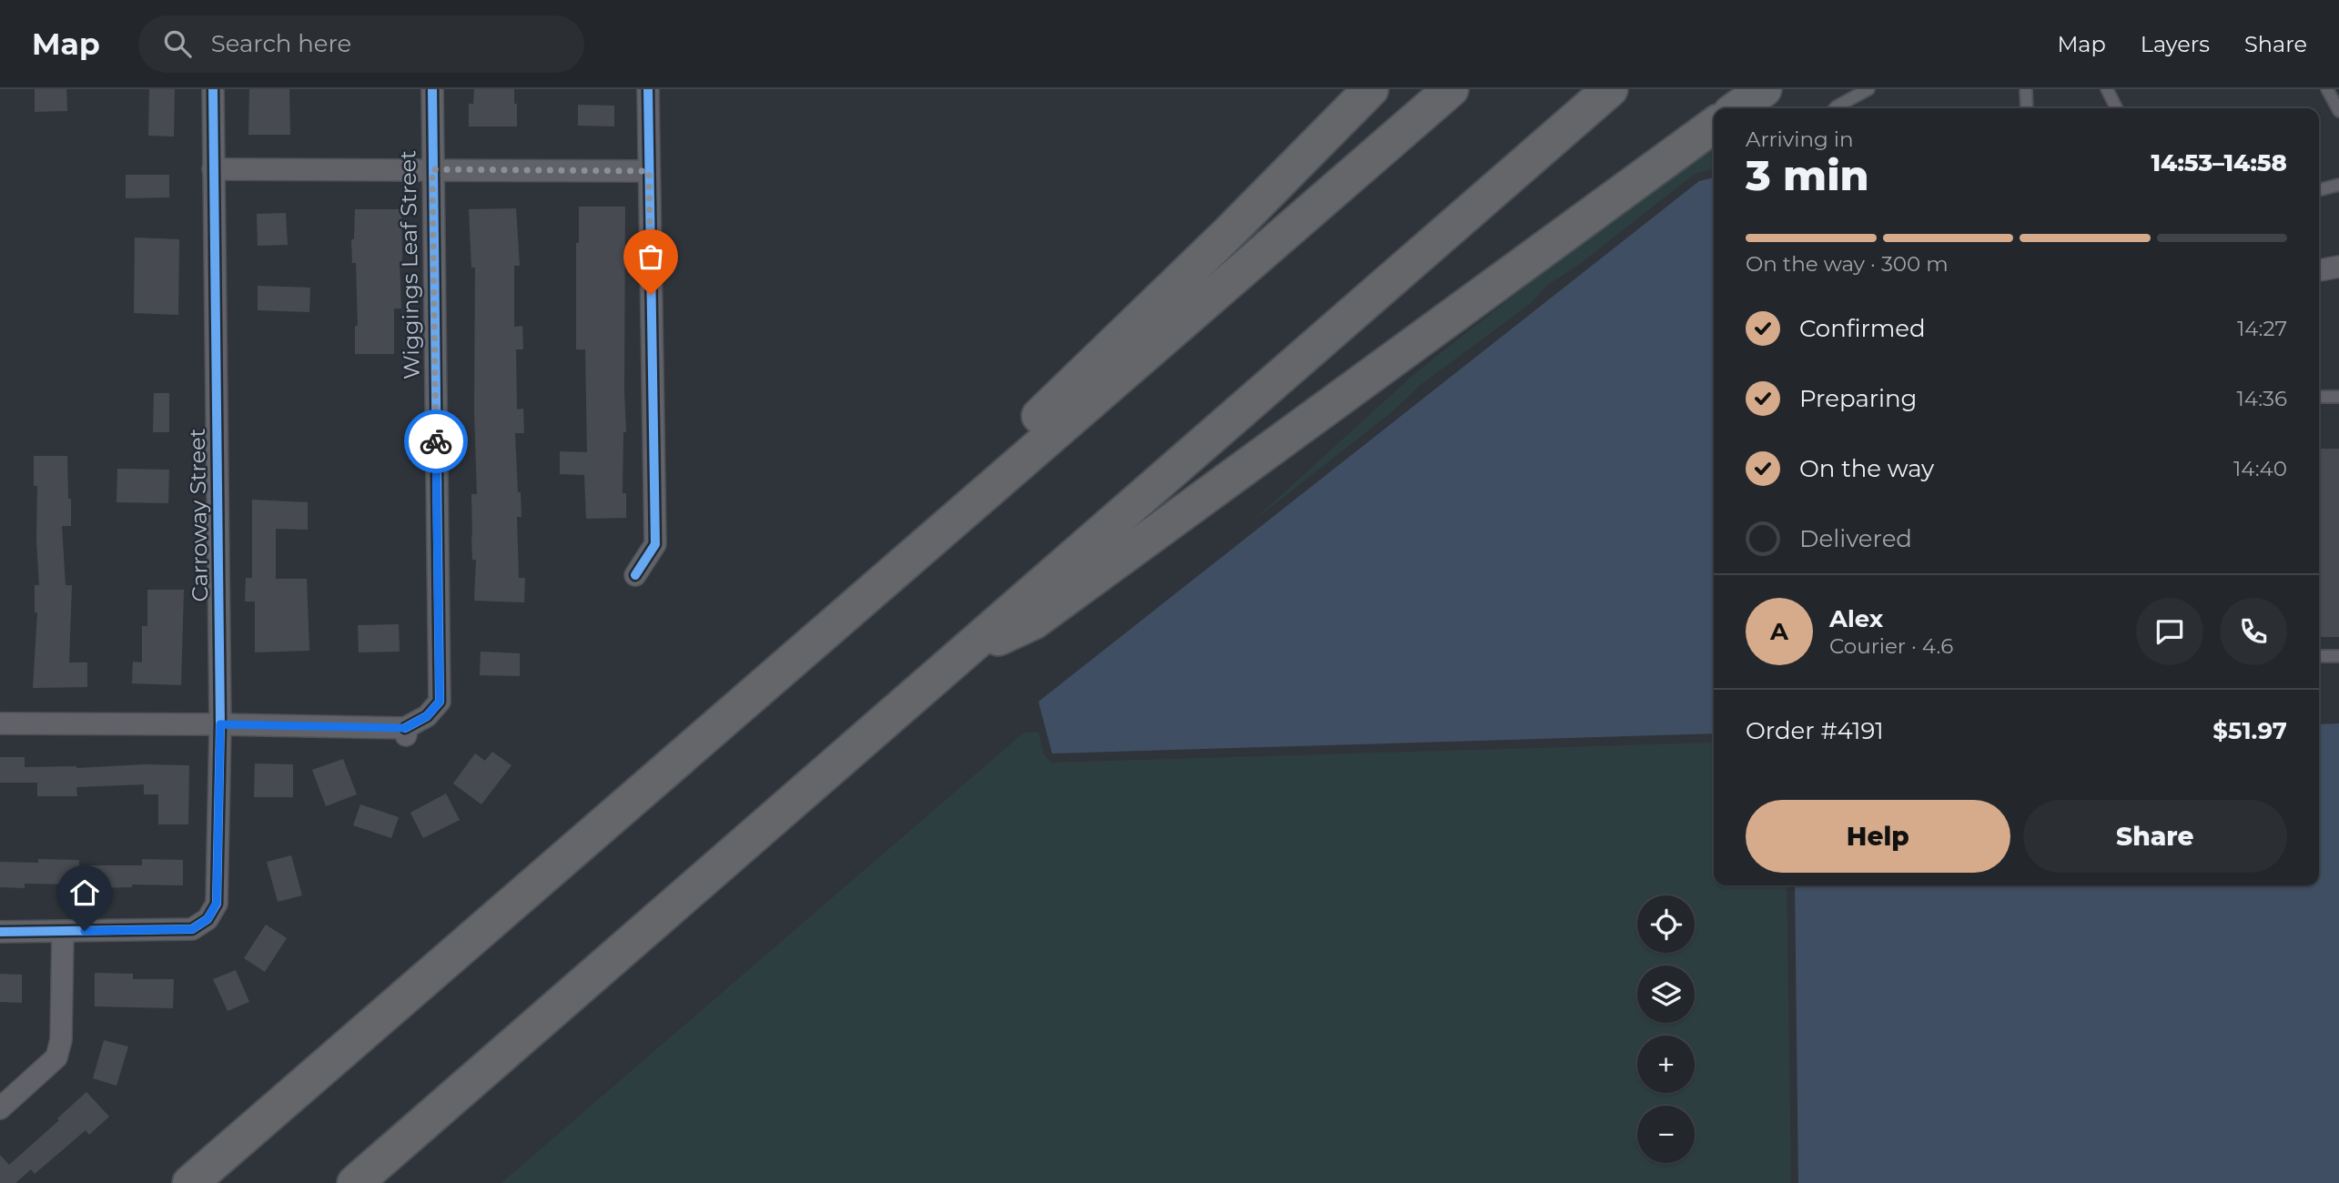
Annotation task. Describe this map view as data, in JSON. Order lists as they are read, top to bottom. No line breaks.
{"streets":{"street":["Wiggings Leaf Street","Carroway Street"]},"crossings":[["Wiggings Leaf Street","Carroway Street"]],"page":{"header":"Map","search":"Search here","nav":["Map","Layers","Share"],"heading":["3 min","Arriving in","14:53–14:58"],"panel":["Alex","Courier · 4.6","Order #4191","$51.97"],"bar":"On the way · 300 m","list":[["Confirmed","14:27"],["Preparing","14:36"],["On the way","14:40"],"Delivered"],"round":"A","buttons":["Help","Share"],"map_buttons":["+","−"]}}
